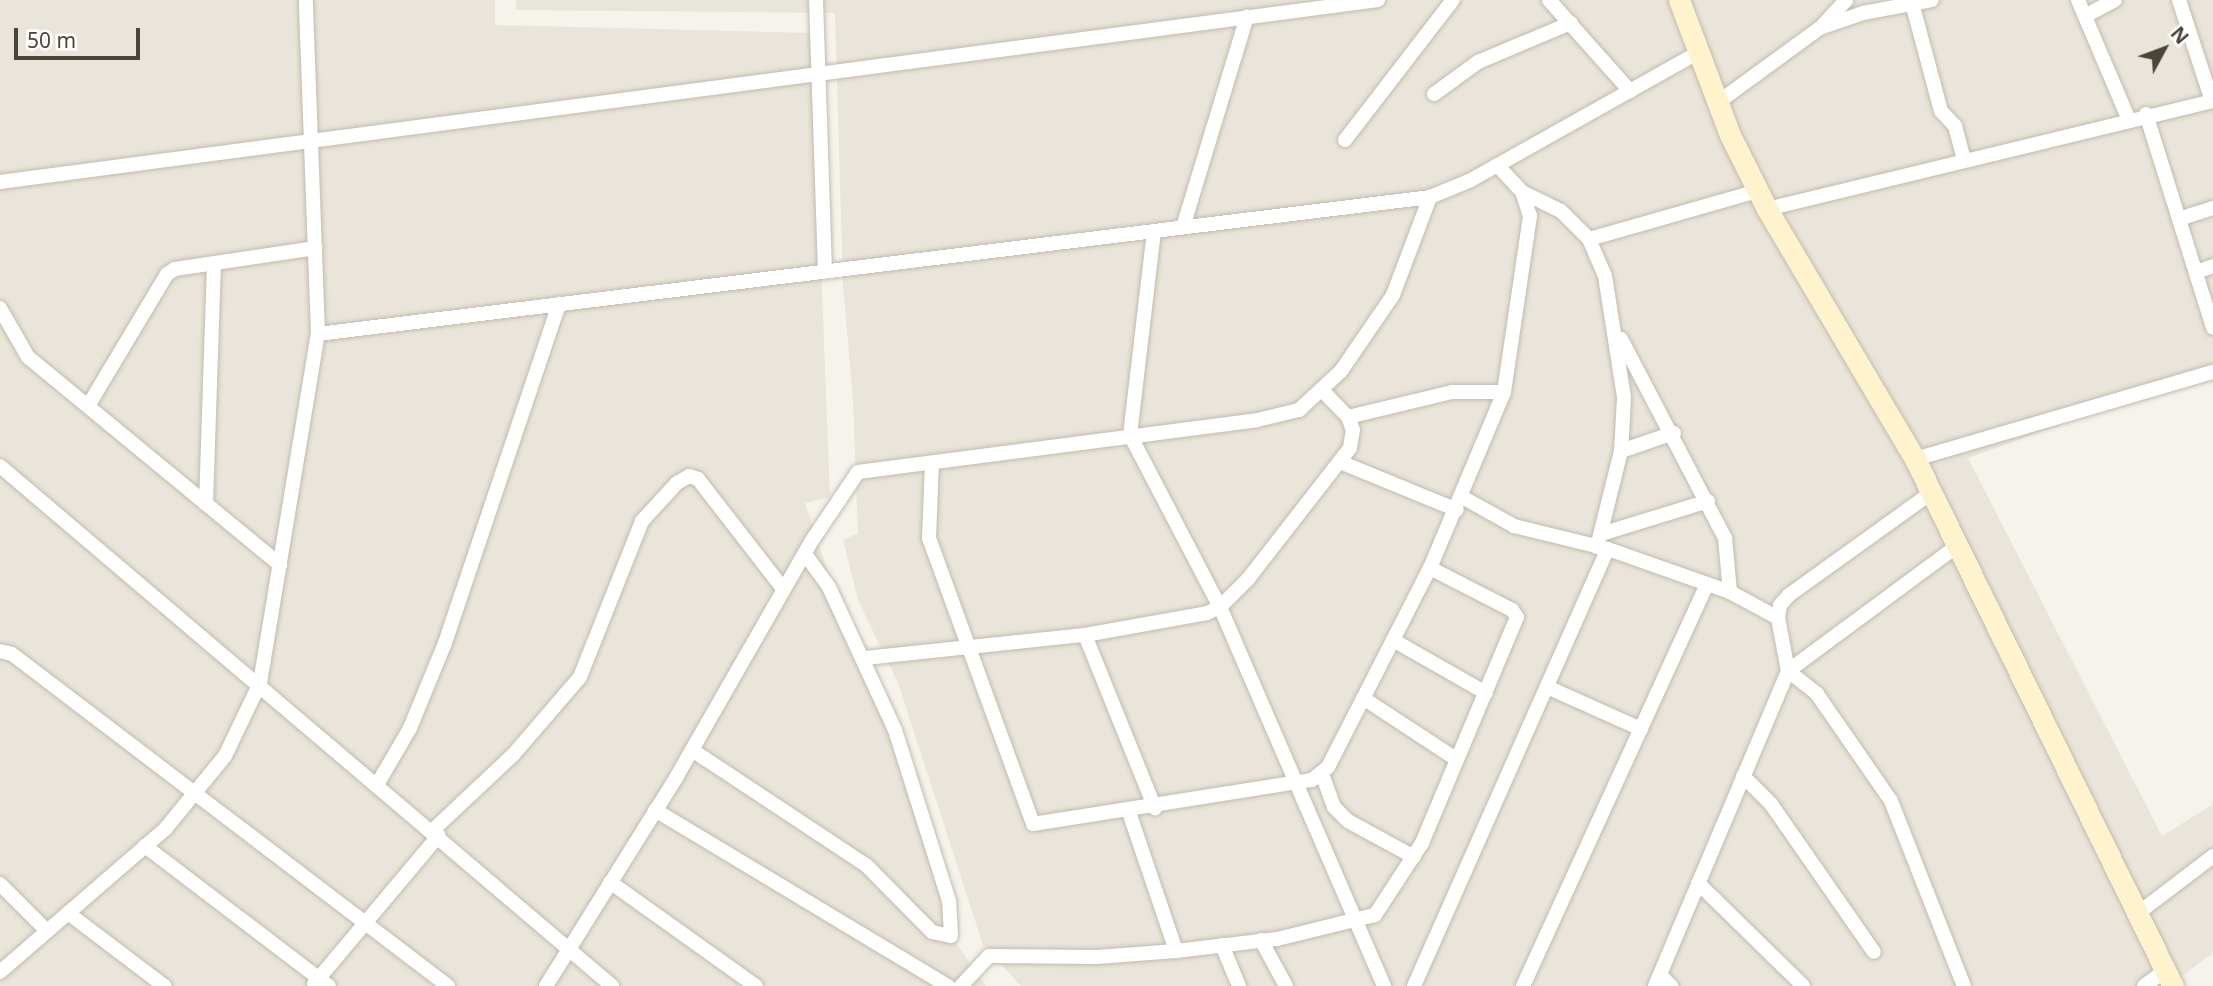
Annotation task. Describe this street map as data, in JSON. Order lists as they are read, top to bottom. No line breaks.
{"scale_bar":"50 m","north":"top right"}
